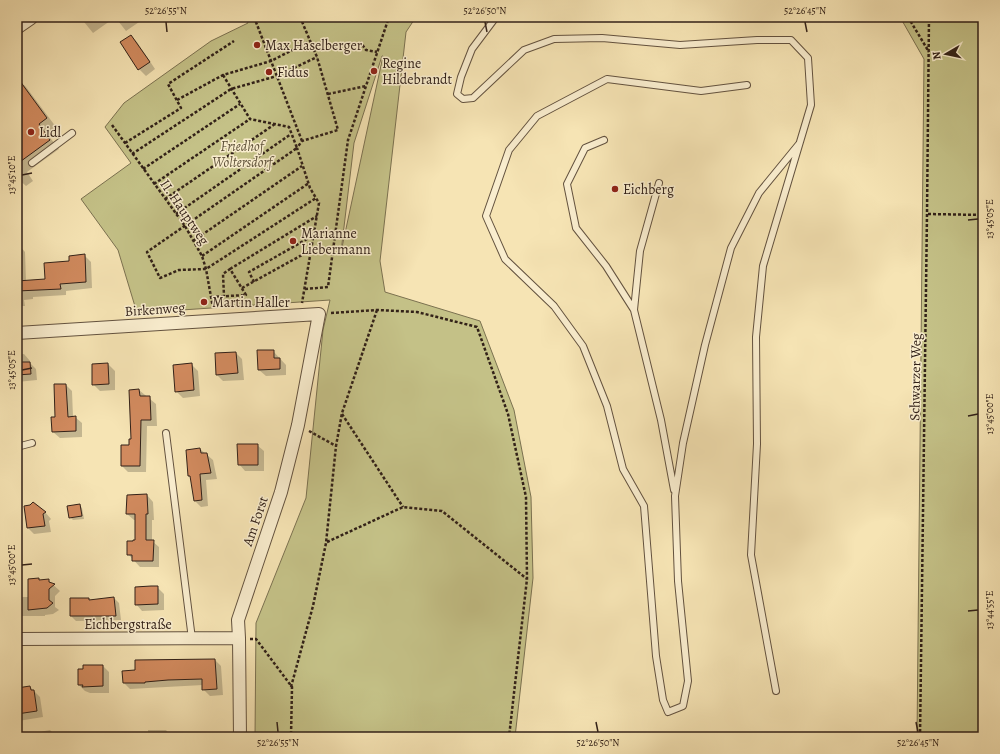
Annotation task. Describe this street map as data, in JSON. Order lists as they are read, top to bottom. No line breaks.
{"streets":{"street":["Birkenweg","Am Forst","Eichbergstraße"],"path":["II. Hauptweg","Schwarzer Weg"]},"crossings":[["II. Hauptweg","Birkenweg"],["Birkenweg","Am Forst"],["Am Forst","Eichbergstraße"]],"parks":["Friedhof Woltersdorf"],"places":["Max Haselberger","Regine Hildebrandt","Fidus","Lidl","Eichberg","Marianne Liebermann","Martin Haller"],"north":"left","coordinates":["52°26'55\"N","52°26'50\"N","52°26'45\"N","13°45'10\"E","13°45'05\"E","13°45'00\"E","13°44'55\"E"]}
